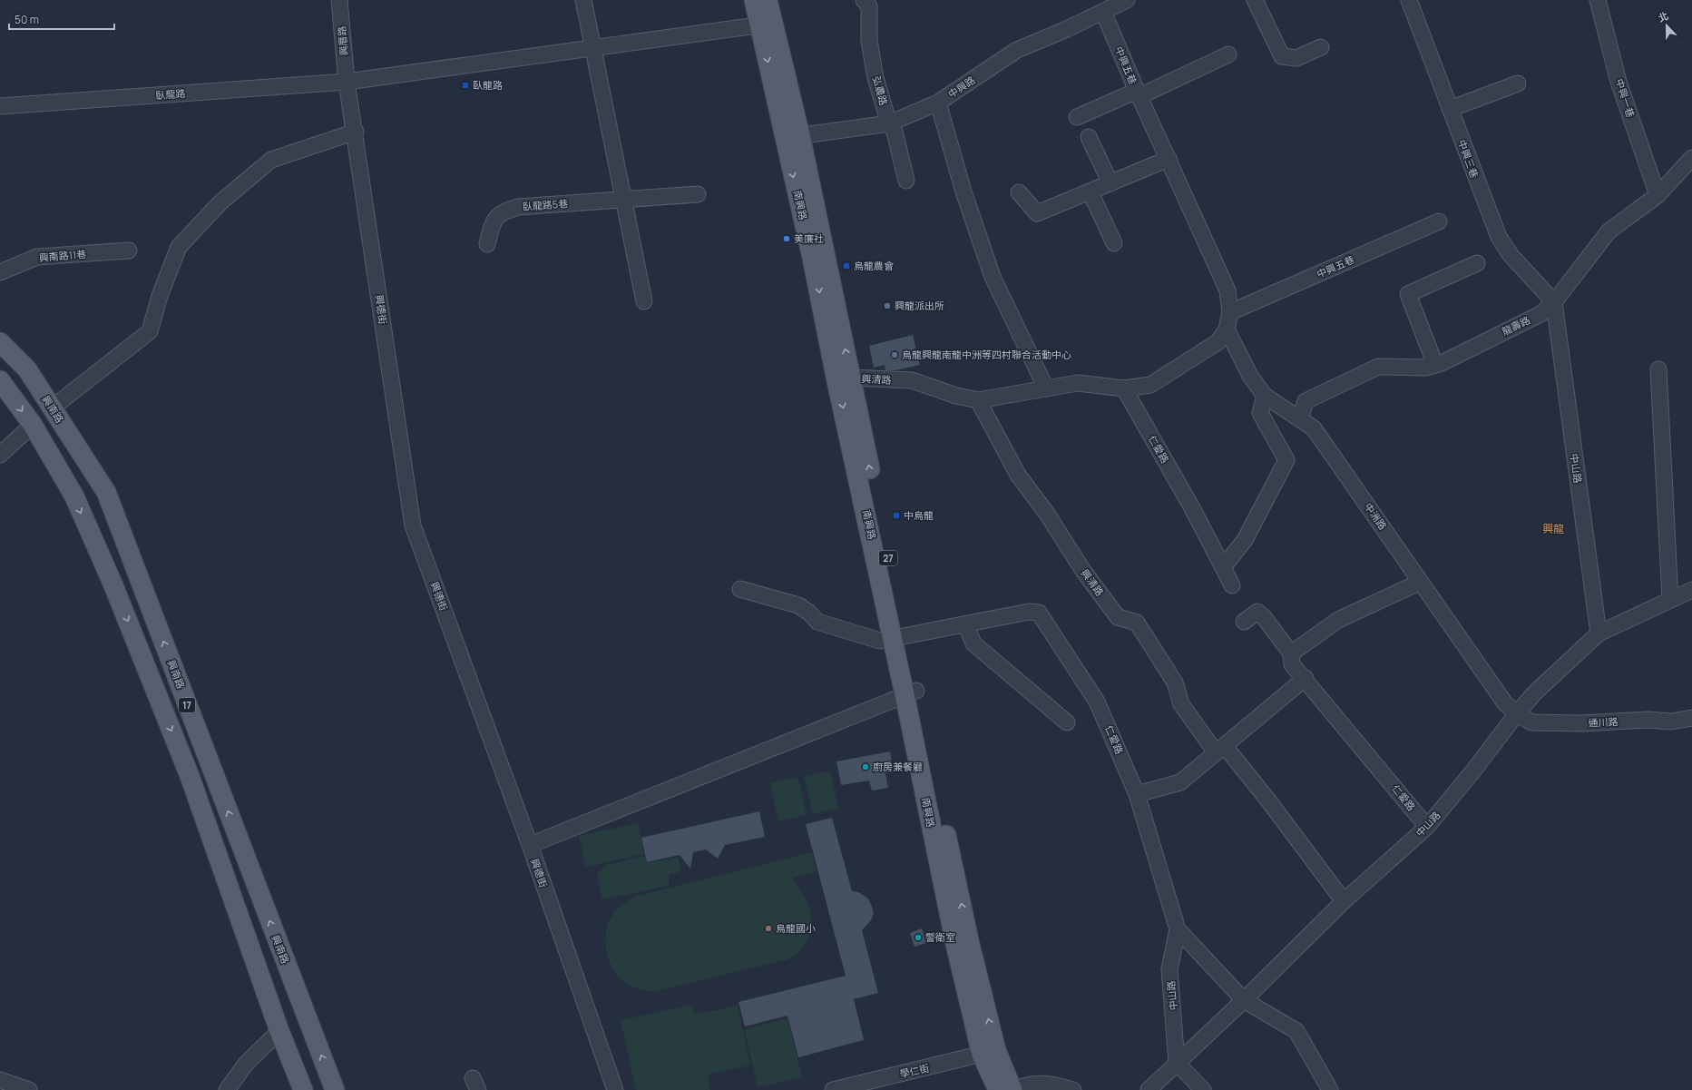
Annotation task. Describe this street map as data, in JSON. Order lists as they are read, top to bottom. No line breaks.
{"streets":{"main road":["南興路","興南路","27","17"],"street":["興厝路","中興五巷","中興路","弘農路","臥龍路","中興一巷","中興三巷","臥龍路5巷","興南路11巷","興德街","龍壽路","興清路","仁愛路","中山路","中洲路","通川路","學仁街"]},"crossings":[["興厝路","臥龍路"],["興厝路","興德街"],["中興五巷","中興路"],["中興五巷","興清路"],["中興五巷","中洲路"],["中興路","弘農路"],["中興路","南興路"],["臥龍路","南興路"],["臥龍路","興德街"],["中興一巷","龍壽路"],["中興三巷","龍壽路"],["中興三巷","中山路"],["南興路","興清路"],["南興路","仁愛路"],["南興路","學仁街"],["龍壽路","中山路"],["龍壽路","中洲路"],["興清路","仁愛路"],["興清路","中洲路"],["仁愛路","中山路"],["中山路","中洲路"],["中山路","通川路"],["中洲路","通川路"]],"districts":["興龍"],"places":{"transit":["臥龍路","烏龍農會","中烏龍"],"other":["美廉社","興龍派出所","烏龍興龍南龍中洲等四村聯合活動中心","廚房兼餐廳","烏龍國小","警衛室"]},"scale_bar":"50 m","north":"top"}
